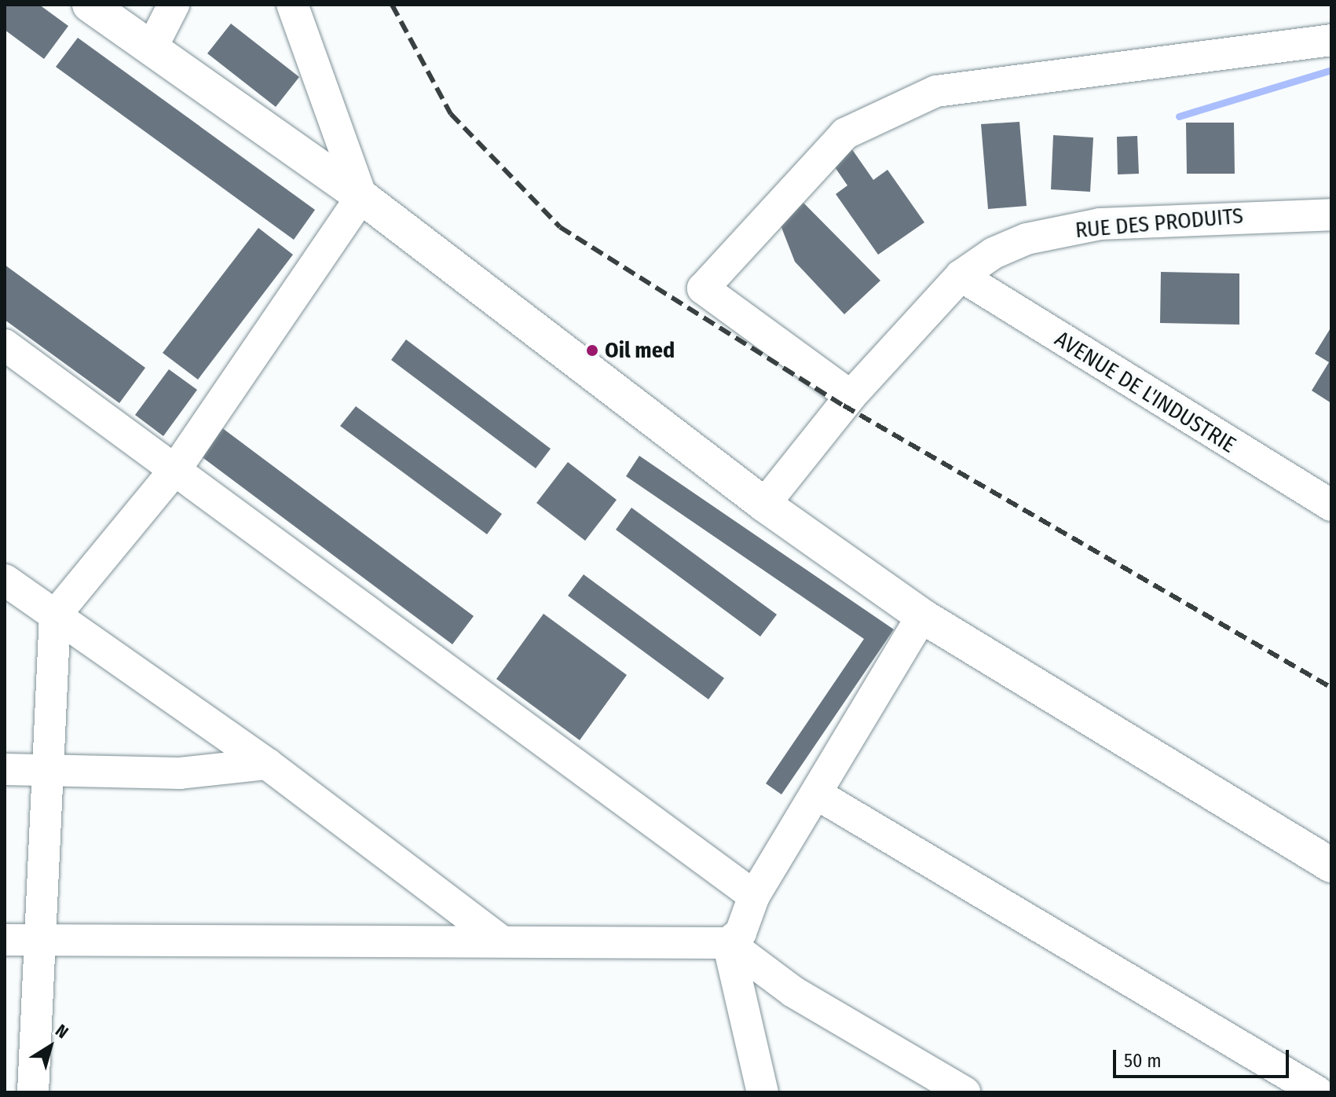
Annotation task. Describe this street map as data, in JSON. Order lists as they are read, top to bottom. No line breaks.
{"streets":{"street":["RUE DES PRODUITS","AVENUE DE L'INDUSTRIE"]},"crossings":[["RUE DES PRODUITS","AVENUE DE L'INDUSTRIE"]],"places":["Oil med"],"scale_bar":"50 m","north":"top right"}
